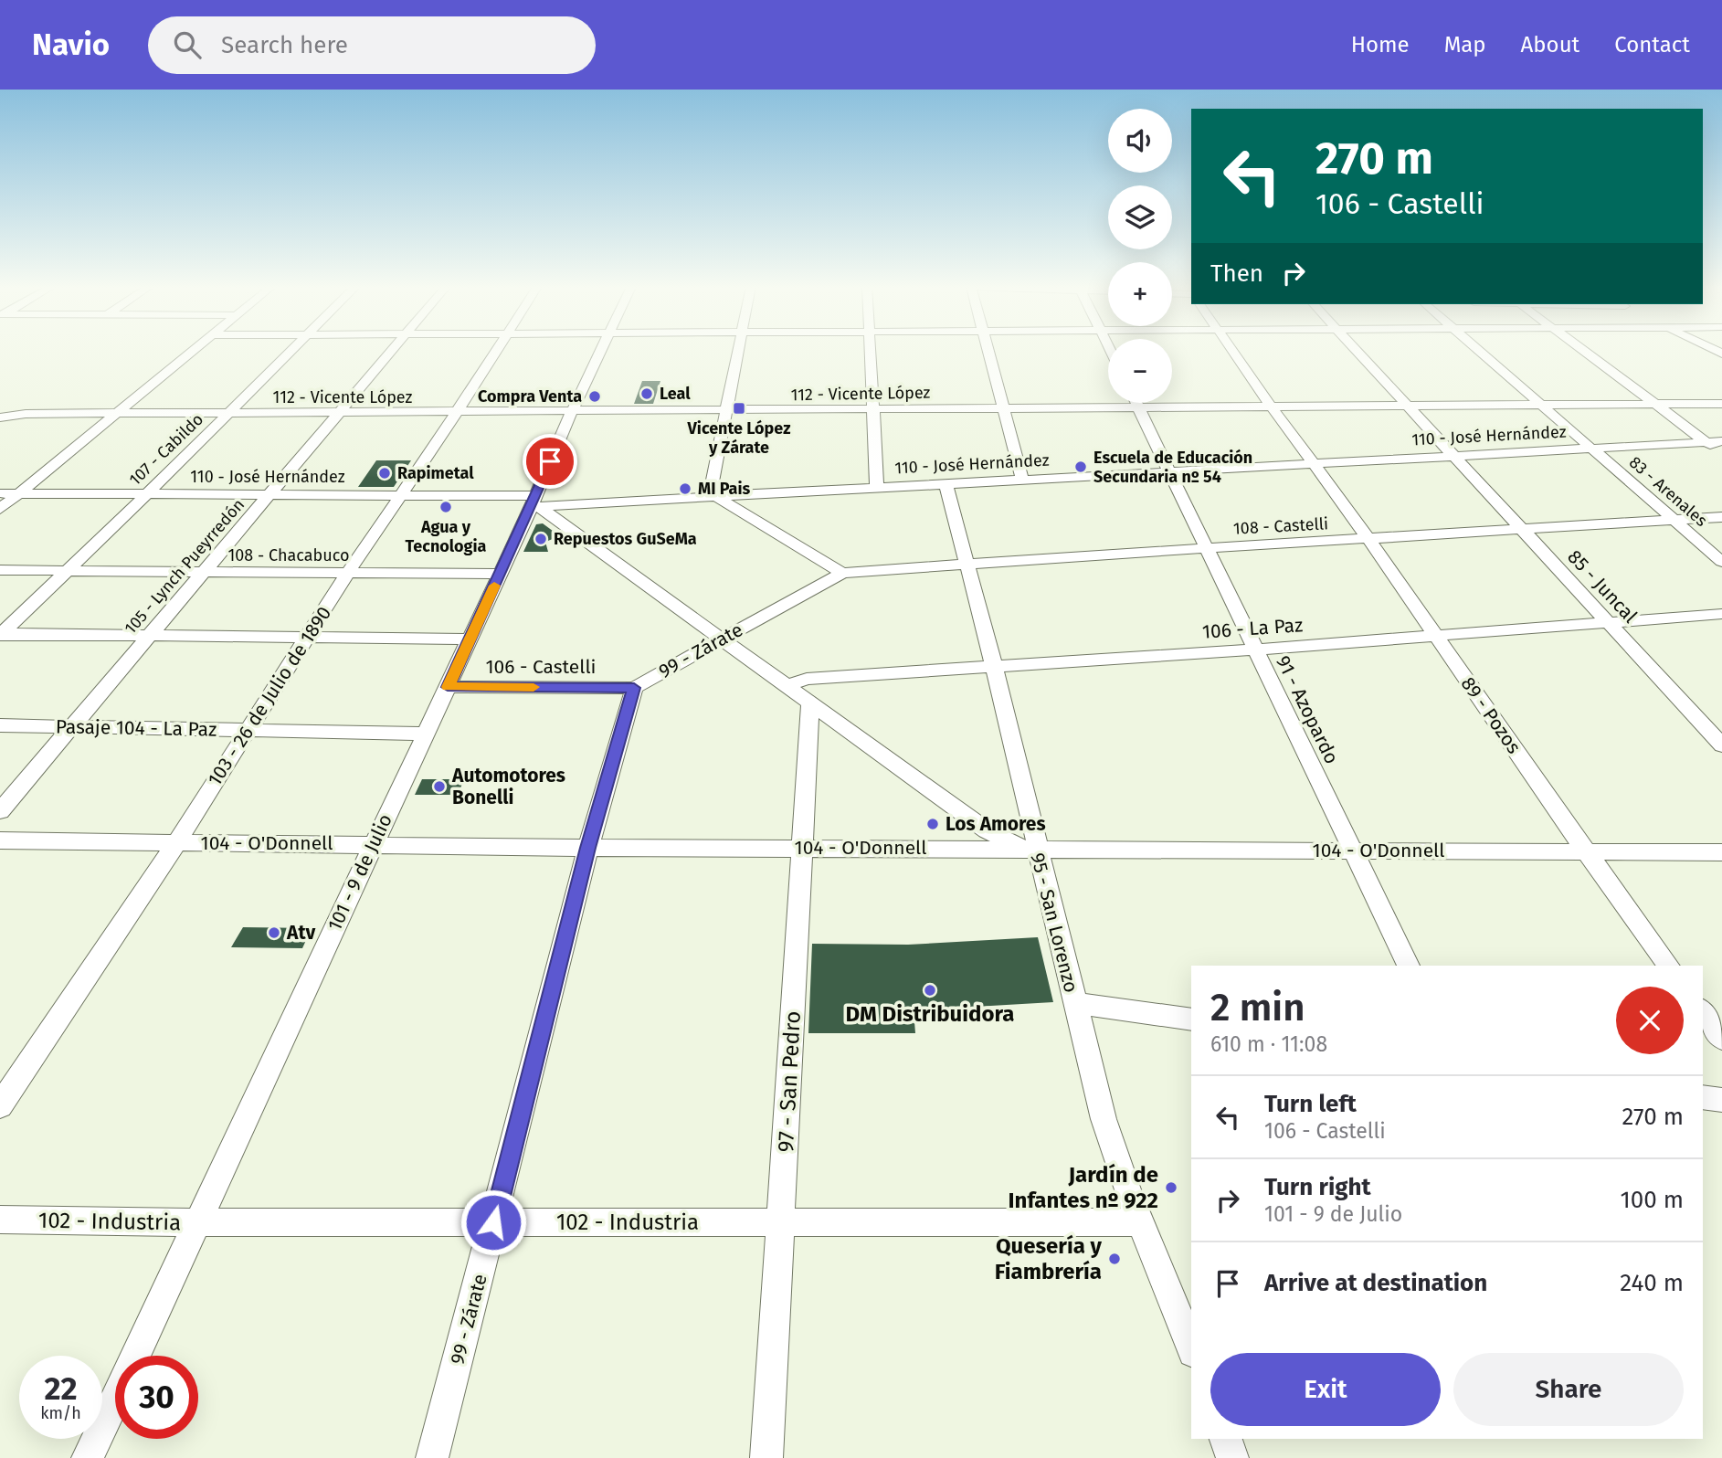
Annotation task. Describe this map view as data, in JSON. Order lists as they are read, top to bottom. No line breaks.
{"streets":{"street":["112 - Vicente López","110 - José Hernández","107 - Cabildo","83 - Arenales","108 - Castelli","108 - Chacabuco","105 - Lynch Pueyrredón","85 - Juncal","106 - La Paz","99 - Zárate","106 - Castelli","103 - 26 de Julio de 1890","91 - Azopardo","89 - Pozos","Pasaje 104 - La Paz","104 - O'Donnell","101 - 9 de Julio","95 - San Lorenzo","97 - San Pedro","102 - Industria"]},"crossings":[["112 - Vicente López","107 - Cabildo"],["112 - Vicente López","83 - Arenales"],["112 - Vicente López","105 - Lynch Pueyrredón"],["112 - Vicente López","85 - Juncal"],["112 - Vicente López","103 - 26 de Julio de 1890"],["112 - Vicente López","91 - Azopardo"],["112 - Vicente López","89 - Pozos"],["112 - Vicente López","101 - 9 de Julio"],["110 - José Hernández","107 - Cabildo"],["110 - José Hernández","83 - Arenales"],["110 - José Hernández","105 - Lynch Pueyrredón"],["110 - José Hernández","85 - Juncal"],["110 - José Hernández","103 - 26 de Julio de 1890"],["110 - José Hernández","91 - Azopardo"],["110 - José Hernández","89 - Pozos"],["110 - José Hernández","101 - 9 de Julio"],["110 - José Hernández","95 - San Lorenzo"],["107 - Cabildo","108 - Chacabuco"],["107 - Cabildo","106 - Castelli"],["83 - Arenales","108 - Castelli"],["108 - Castelli","85 - Juncal"],["108 - Castelli","99 - Zárate"],["108 - Castelli","91 - Azopardo"],["108 - Castelli","89 - Pozos"],["108 - Castelli","95 - San Lorenzo"],["108 - Chacabuco","105 - Lynch Pueyrredón"],["108 - Chacabuco","103 - 26 de Julio de 1890"],["108 - Chacabuco","101 - 9 de Julio"],["105 - Lynch Pueyrredón","106 - Castelli"],["105 - Lynch Pueyrredón","Pasaje 104 - La Paz"],["85 - Juncal","106 - La Paz"],["106 - La Paz","91 - Azopardo"],["106 - La Paz","89 - Pozos"],["106 - La Paz","95 - San Lorenzo"],["99 - Zárate","106 - Castelli"],["99 - Zárate","104 - O'Donnell"],["99 - Zárate","102 - Industria"],["106 - Castelli","103 - 26 de Julio de 1890"],["106 - Castelli","101 - 9 de Julio"],["103 - 26 de Julio de 1890","Pasaje 104 - La Paz"],["103 - 26 de Julio de 1890","104 - O'Donnell"],["91 - Azopardo","104 - O'Donnell"],["89 - Pozos","104 - O'Donnell"],["Pasaje 104 - La Paz","101 - 9 de Julio"],["104 - O'Donnell","101 - 9 de Julio"],["104 - O'Donnell","95 - San Lorenzo"],["104 - O'Donnell","97 - San Pedro"],["101 - 9 de Julio","102 - Industria"],["95 - San Lorenzo","102 - Industria"],["97 - San Pedro","102 - Industria"]],"places":{"other":["Leal","Compra Venta","Escuela de Educación Secundaria nº 54","Rapimetal","MI Pais","Agua y Tecnologia","Repuestos GuSeMa","Automotores Bonelli","Los Amores","Atv","DM Distribuidora","Jardín de Infantes nº 922","Quesería y Fiambrería"],"transit":["Vicente López y Zárate"]},"page":{"header":"Navio","search":"Search here","nav":["Home","Map","About","Contact"],"map_buttons":["+","−"],"turn":["270 m","106 - Castelli"],"then":"Then","heading":["2 min","610 m · 11:08"],"list":[{"name":"Turn left","note":"106 - Castelli","value":"270 m"},{"name":"Turn right","note":"101 - 9 de Julio","value":"100 m"},{"name":"Arrive at destination","value":"240 m"}],"buttons":["Exit","Share"],"speed":"22 km/h","limit":"30"}}
